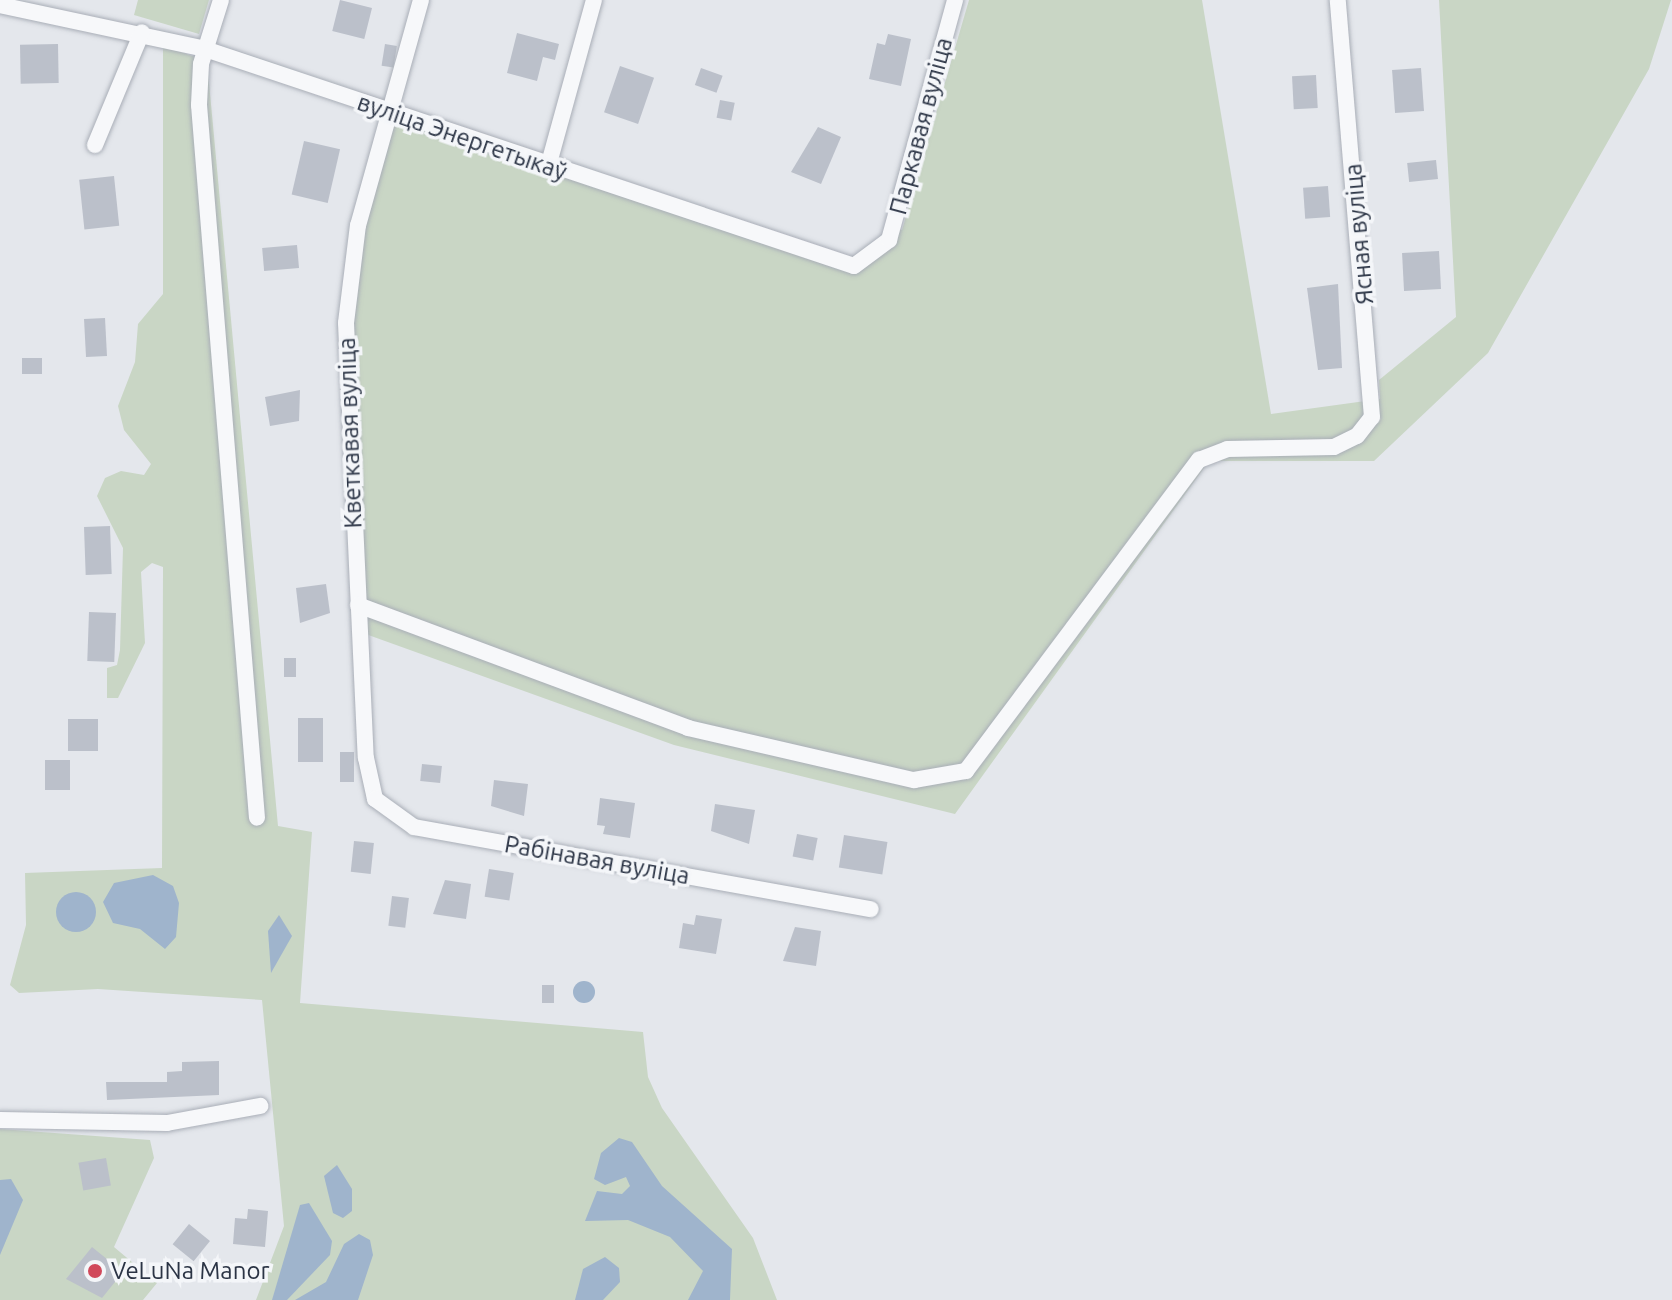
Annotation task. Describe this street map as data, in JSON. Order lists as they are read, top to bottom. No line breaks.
{"streets":{"street":["Паркавая вуліца","вуліца Энергетыкаў","Ясная вуліца","Кветкавая вуліца","Рабінавая вуліца"]},"crossings":[["Паркавая вуліца","вуліца Энергетыкаў"],["вуліца Энергетыкаў","Кветкавая вуліца"],["Ясная вуліца","Кветкавая вуліца"],["Кветкавая вуліца","Рабінавая вуліца"]],"places":["VeLuNa Manor"]}
